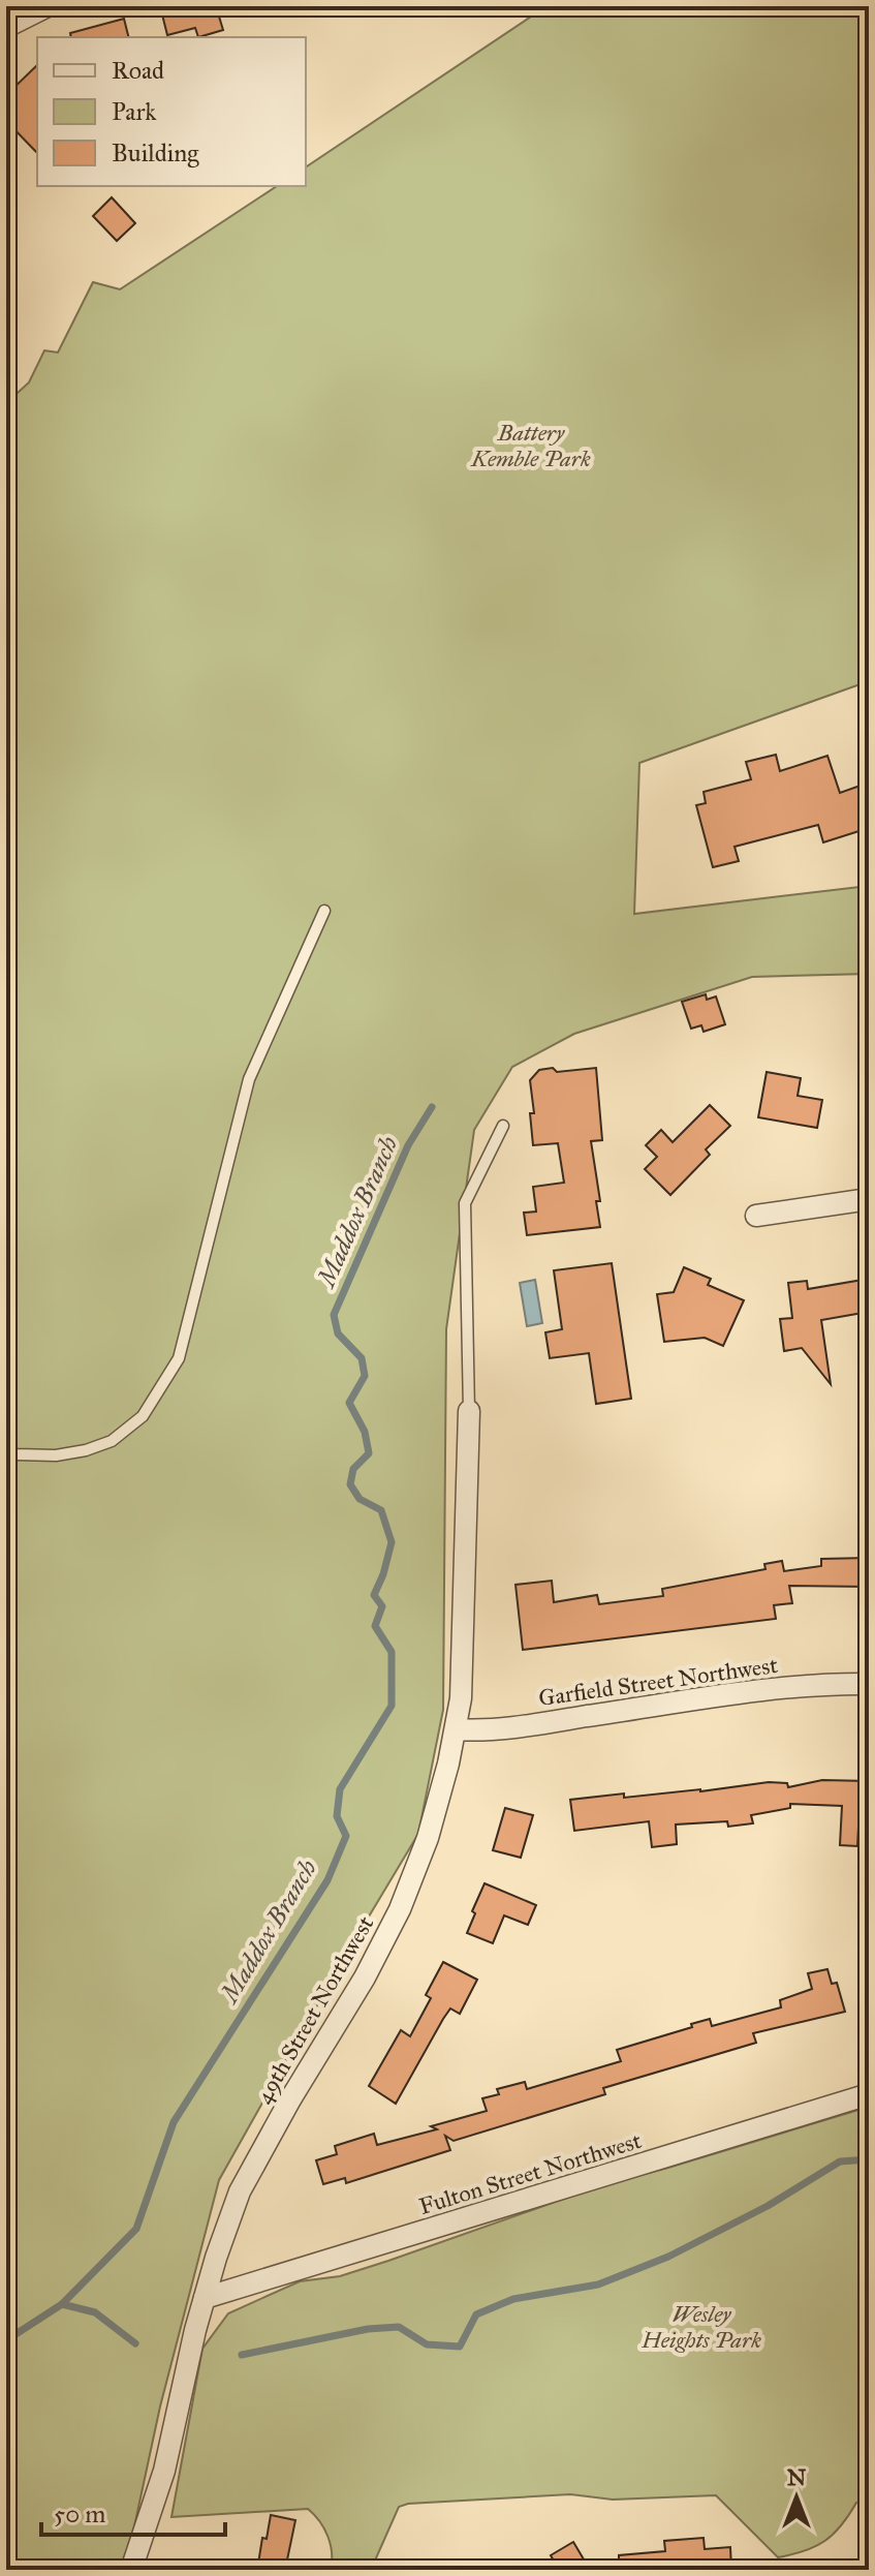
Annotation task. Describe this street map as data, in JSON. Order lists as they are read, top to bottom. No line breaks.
{"streets":{"street":["Garfield Street Northwest","49th Street Northwest","Fulton Street Northwest"]},"crossings":[["Garfield Street Northwest","49th Street Northwest"],["49th Street Northwest","Fulton Street Northwest"]],"water":["Maddox Branch"],"parks":["Battery Kemble Park","Wesley Heights Park"],"legend":["Road","Park","Building"],"scale_bar":"50 m","north":"top"}
